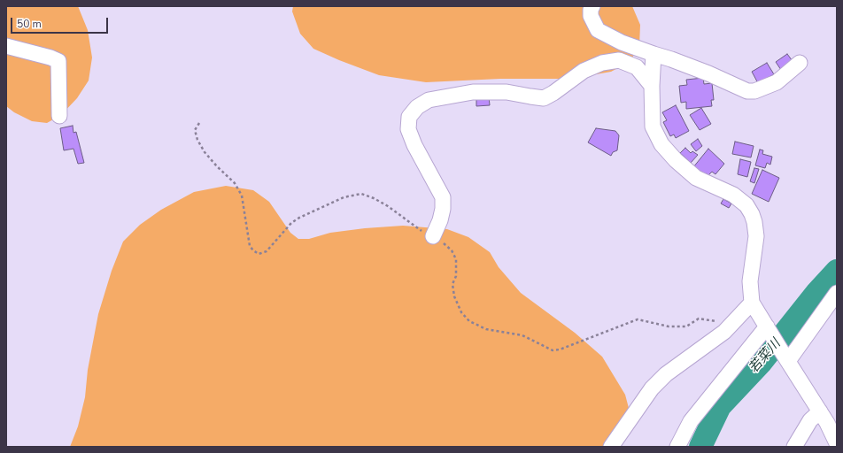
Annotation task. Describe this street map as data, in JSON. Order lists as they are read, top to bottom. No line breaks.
{"water":["若菜川"],"scale_bar":"50 m"}
